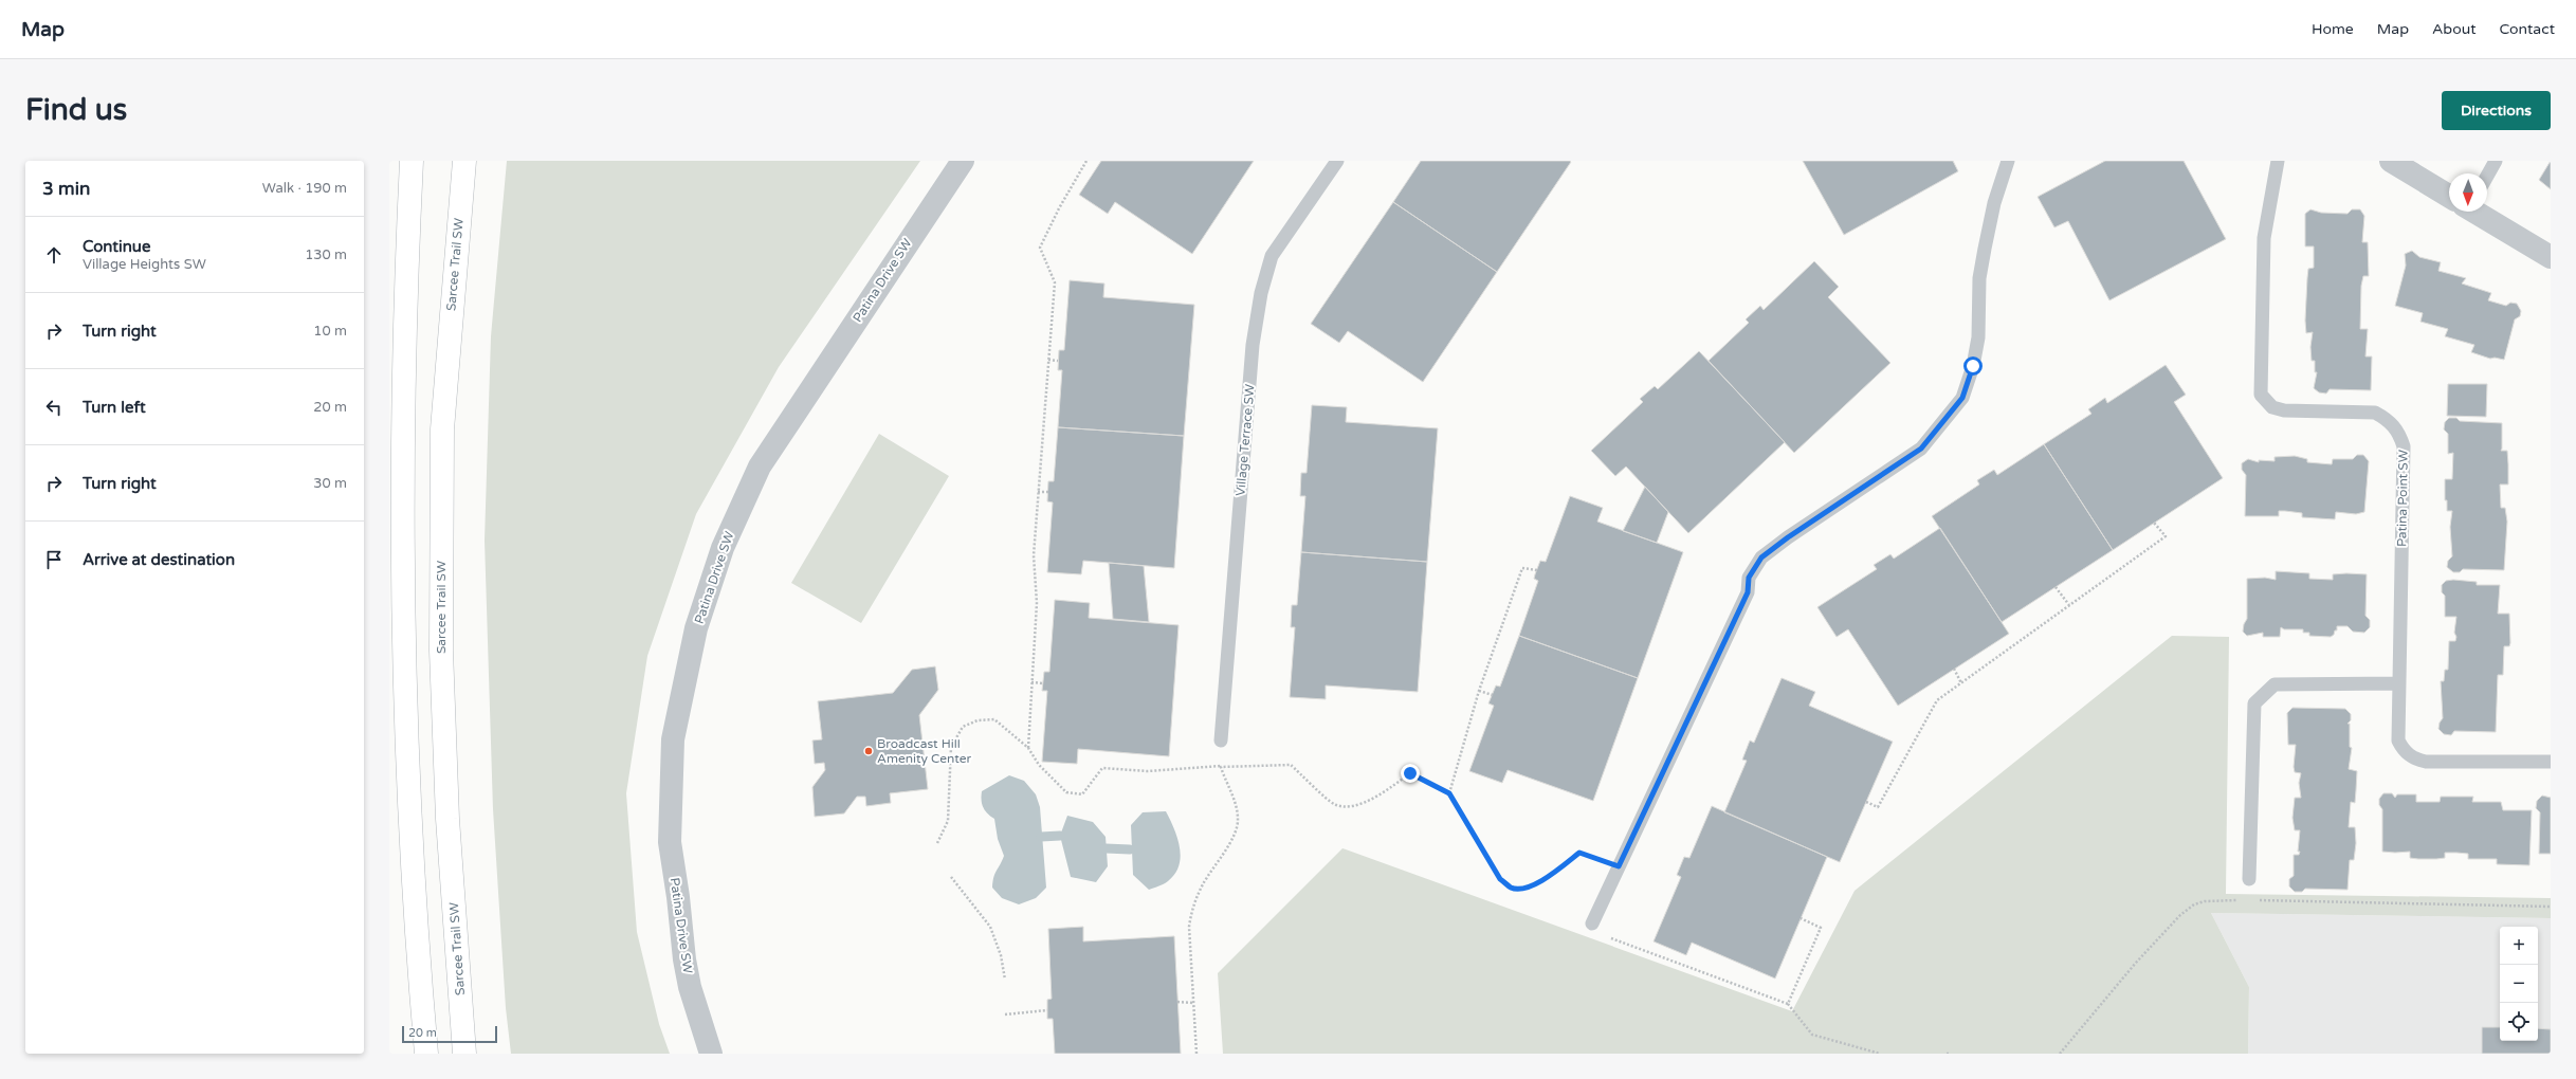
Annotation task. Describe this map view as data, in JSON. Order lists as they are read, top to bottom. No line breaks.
{"streets":{"highway":["Sarcee Trail SW"],"street":["Patina Drive SW"],"lane":["Village Terrace SW","Patina Point SW"]},"places":["Broadcast Hill Amenity Center"],"scale_bar":"20 m","north":"bottom","page":{"header":"Map","nav":["Home","Map","About","Contact"],"buttons":"Directions","title":"Find us","heading":["3 min","Walk · 190 m"],"list":[["Continue","Village Heights SW","130 m"],["Turn right","10 m"],["Turn left","20 m"],["Turn right","30 m"],"Arrive at destination"],"map_buttons":["+","−"],"scale":"20 m"}}
